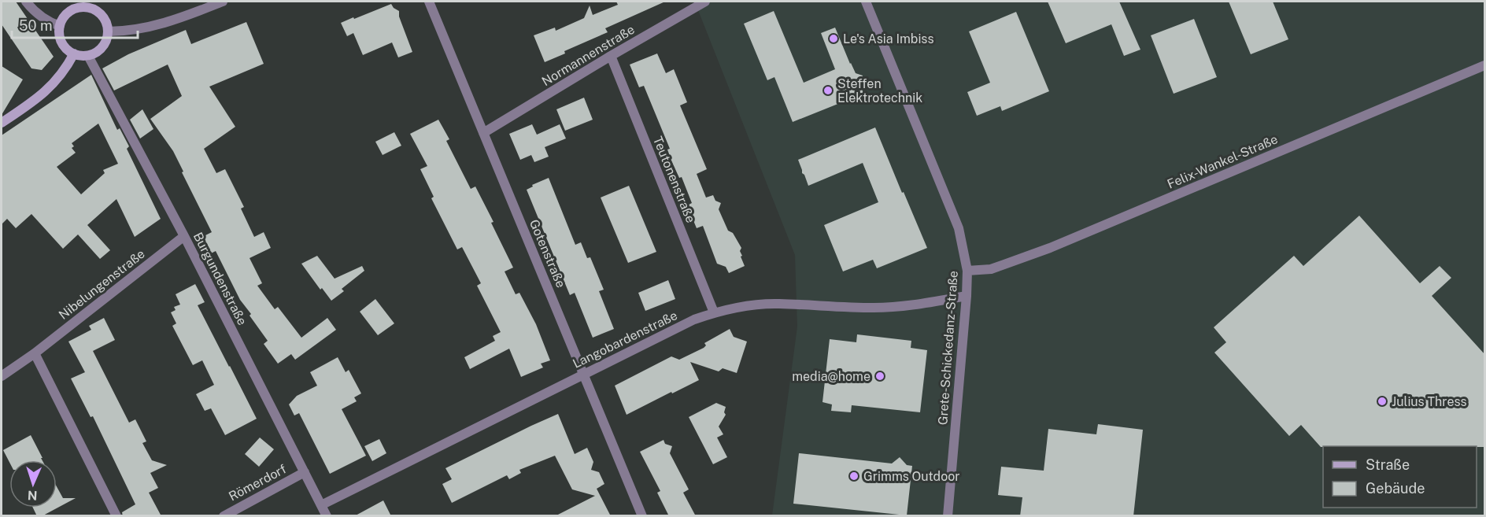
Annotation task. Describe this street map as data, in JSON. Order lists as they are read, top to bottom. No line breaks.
{"streets":{"street":["Normannenstraße","Felix-Wankel-Straße","Teutonenstraße","Gotenstraße","Burgundenstraße","Nibelungenstraße","Langobardenstraße","Grete-Schickedanz-Straße","Römerdorf"]},"crossings":[["Normannenstraße","Teutonenstraße"],["Normannenstraße","Gotenstraße"],["Felix-Wankel-Straße","Grete-Schickedanz-Straße"],["Teutonenstraße","Langobardenstraße"],["Gotenstraße","Langobardenstraße"],["Burgundenstraße","Nibelungenstraße"],["Burgundenstraße","Langobardenstraße"],["Burgundenstraße","Römerdorf"],["Langobardenstraße","Grete-Schickedanz-Straße"]],"places":["Le's Asia Imbiss","Steffen Elektrotechnik","media@home","Julius Thress","Grimms Outdoor"],"legend":["Straße","Gebäude"],"scale_bar":"50 m","north":"bottom"}
